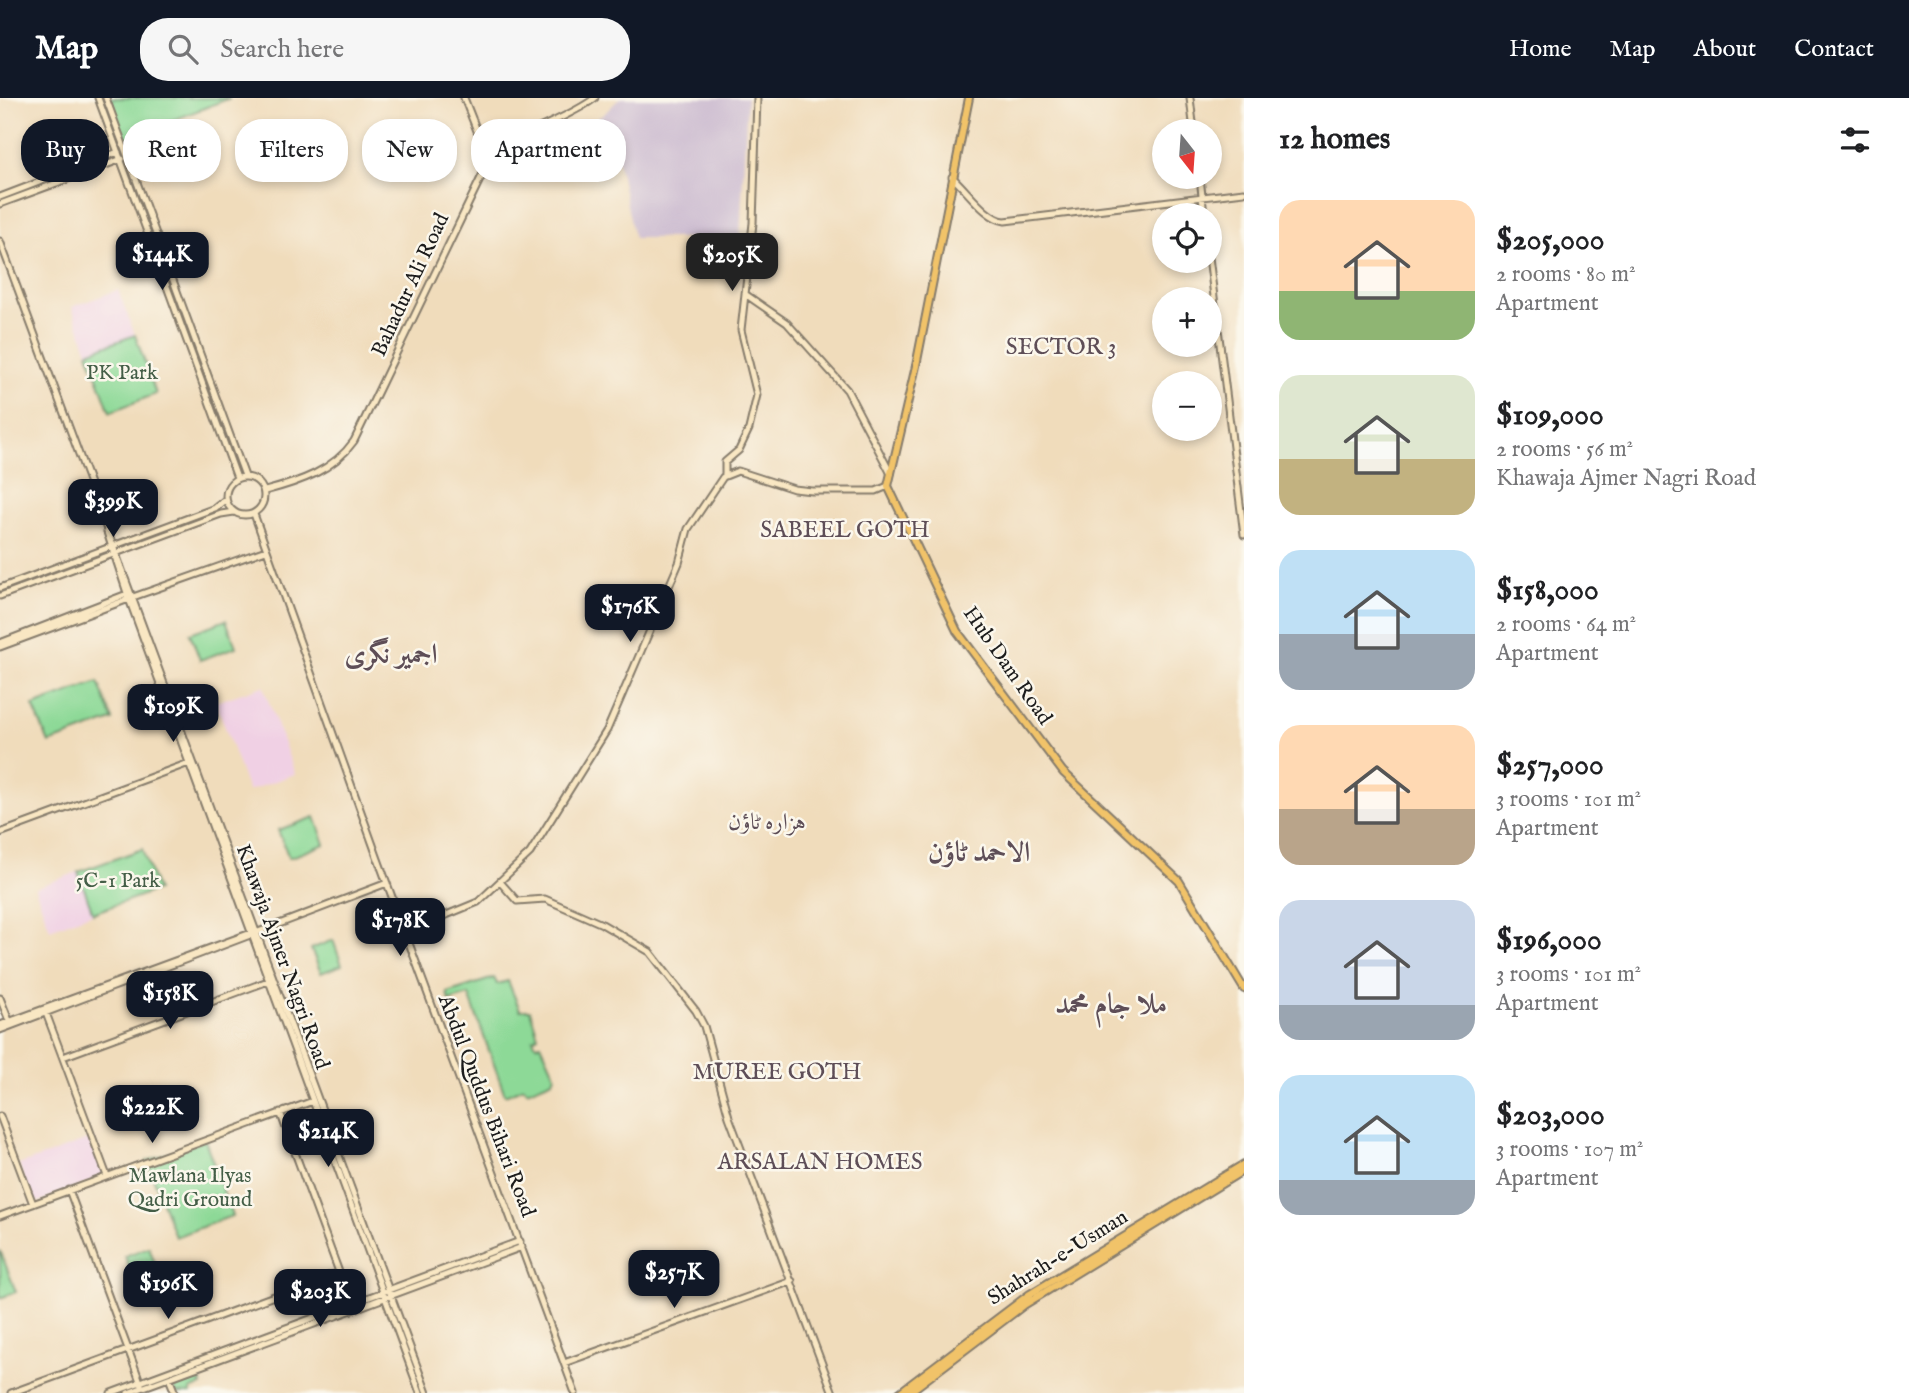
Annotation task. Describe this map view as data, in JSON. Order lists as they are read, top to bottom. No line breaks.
{"streets":{"main road":["Hub Dam Road","Shahrah-e-Usman"],"street":["Bahadur Ali Road","Khawaja Ajmer Nagri Road","Abdul Quddus Bihari Road"]},"crossings":[["Bahadur Ali Road","Abdul Quddus Bihari Road"]],"districts":["SECTOR 3","SABEEL GOTH","اجمیر نگری","ہزارہ ٹاؤن","الاحمد ٹاؤن","ملا جام محمد","MUREE GOTH","ARSALAN HOMES"],"parks":["PK Park","5C-1 Park","Mawlana Ilyas Qadri Ground"],"north":"bottom","page":{"header":"Map","search":"Search here","nav":["Home","Map","About","Contact"],"heading":"12 homes","map_buttons":["+","−"],"chip":["Buy","Rent","Filters","New","Apartment"],"list":[{"name":"$205,000","note":"2 rooms · 80 m² · Apartment"},{"name":"$109,000","note":"2 rooms · 56 m² · Khawaja Ajmer Nagri Road"},{"name":"$158,000","note":"2 rooms · 64 m² · Apartment"},{"name":"$257,000","note":"3 rooms · 101 m² · Apartment"},{"name":"$196,000","note":"3 rooms · 101 m² · Apartment"},{"name":"$203,000","note":"3 rooms · 107 m² · Apartment"}],"price":["$144K","$205K","$399K","$176K","$109K","$178K","$158K","$222K","$214K","$257K","$196K","$203K"]}}
